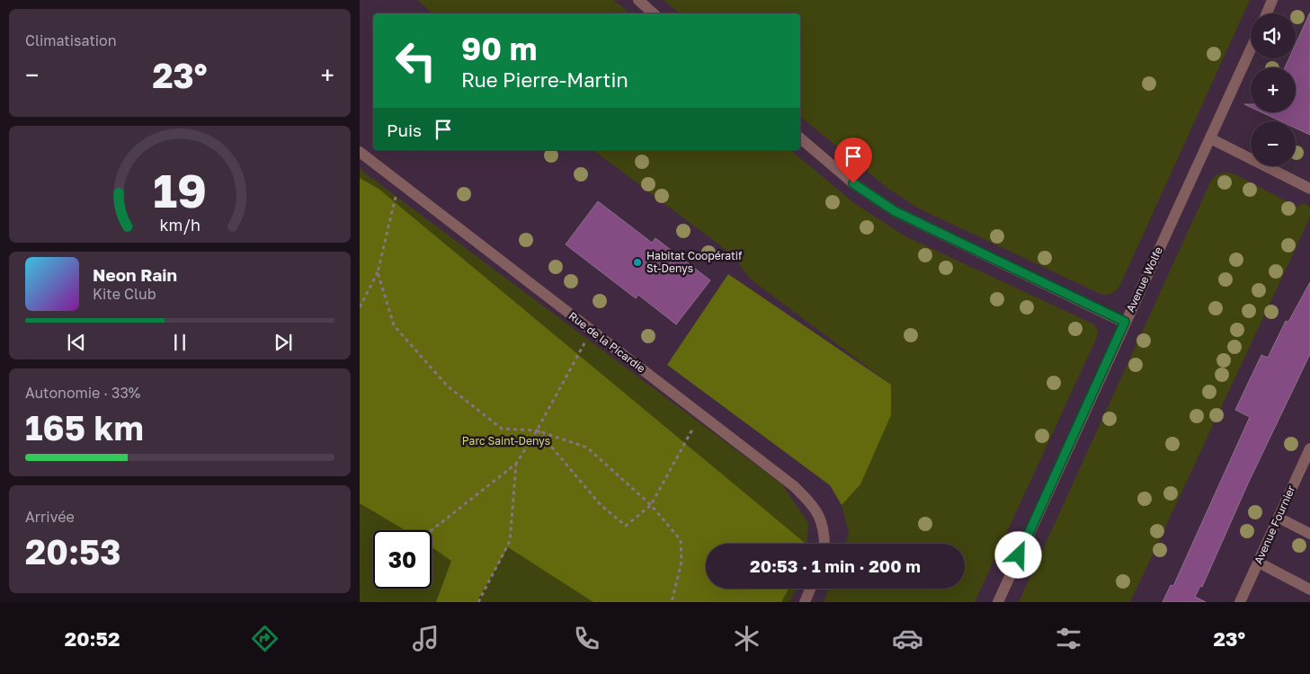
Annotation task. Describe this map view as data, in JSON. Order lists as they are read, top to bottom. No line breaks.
{"streets":{"street":["Avenue Wolfe","Rue de la Picardie","Avenue Fournier"]},"parks":["Parc Saint-Denys"],"places":["Habitat Coopératif St-Denys"],"page":{"tile":["Climatisation",["Autonomie · 33%","165 km"],["Arrivée","20:53"]],"map_buttons":["+","−"],"turn":["90 m","Rue Pierre-Martin"],"heat":["−","23°","+"],"then":"Puis","song":["Neon Rain","Kite Club"],"limit":"30","trip":"20:53 · 1 min · 200 m","tabs":["20:52","23°"],"gauge":["19","km/h"]}}
